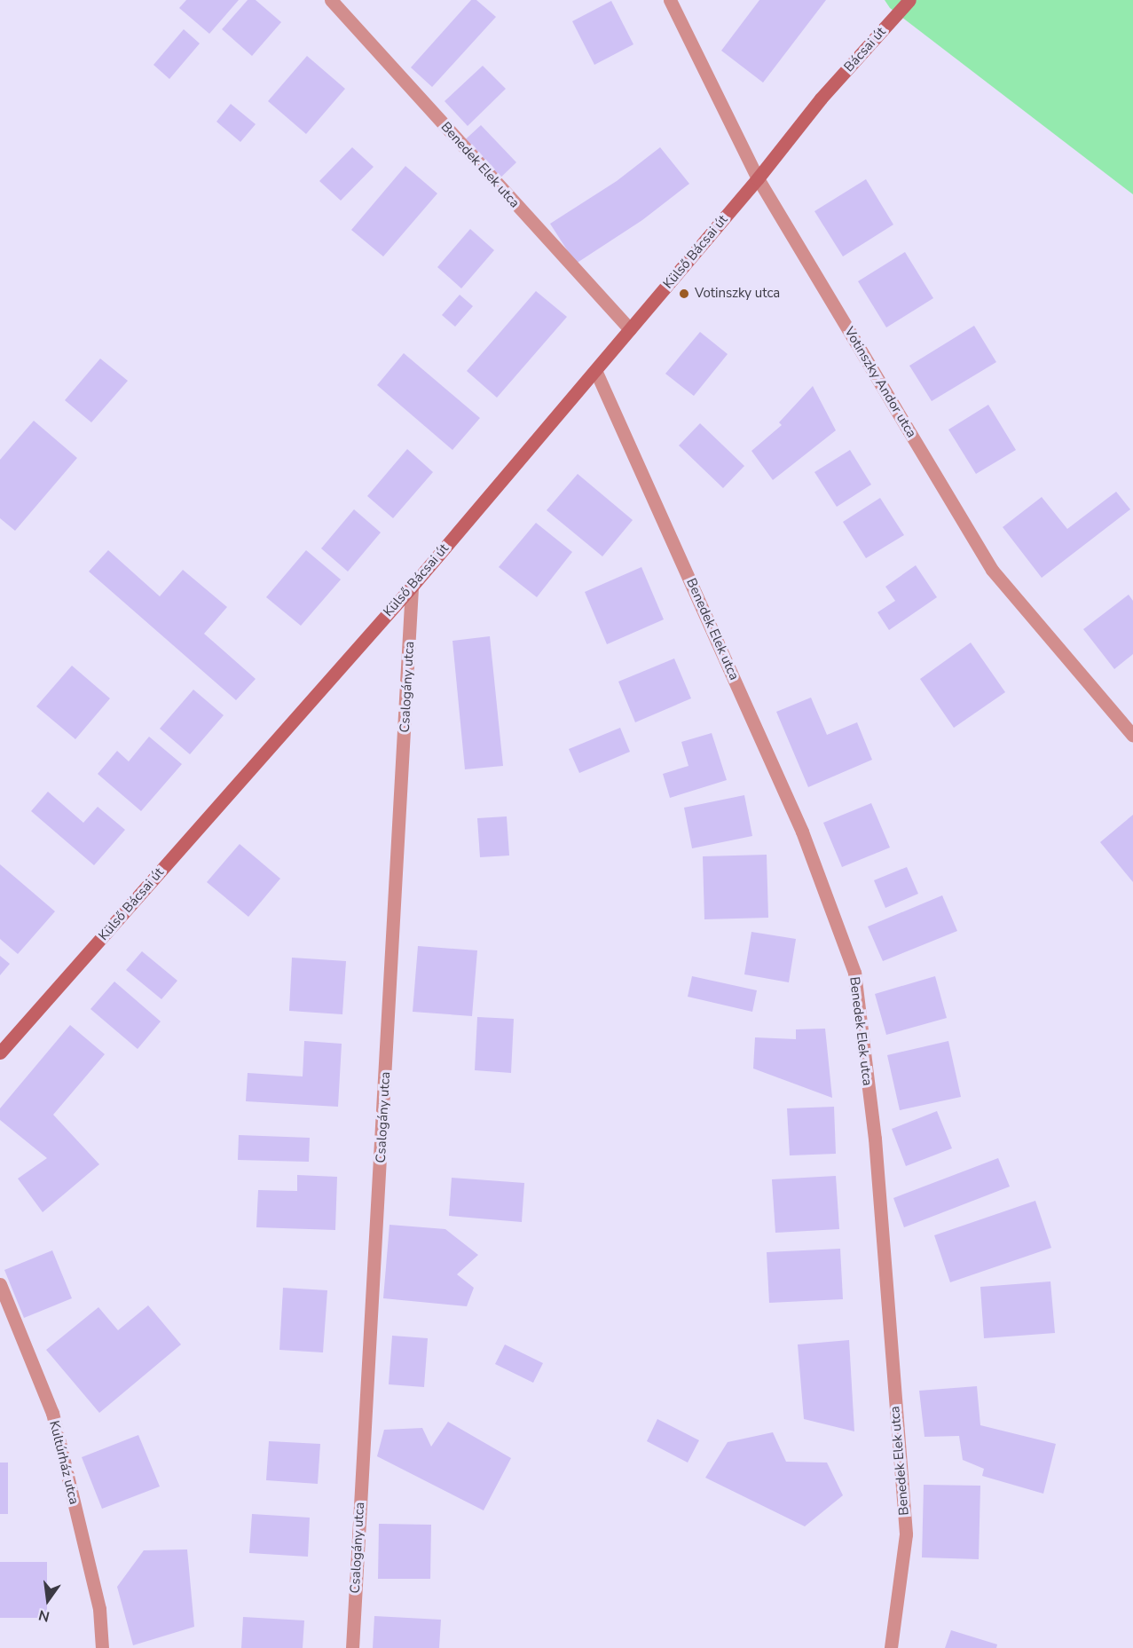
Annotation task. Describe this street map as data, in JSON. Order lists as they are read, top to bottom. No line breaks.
{"streets":{"main road":["Bácsai út","Külső Bácsai út"],"street":["Benedek Elek utca","Votinszky Andor utca","Csalogány utca","Kultúrház utca"]},"crossings":[["Bácsai út","Külső Bácsai út"],["Benedek Elek utca","Külső Bácsai út"],["Külső Bácsai út","Votinszky Andor utca"],["Külső Bácsai út","Csalogány utca"]],"places":["Votinszky utca"],"north":"bottom"}
